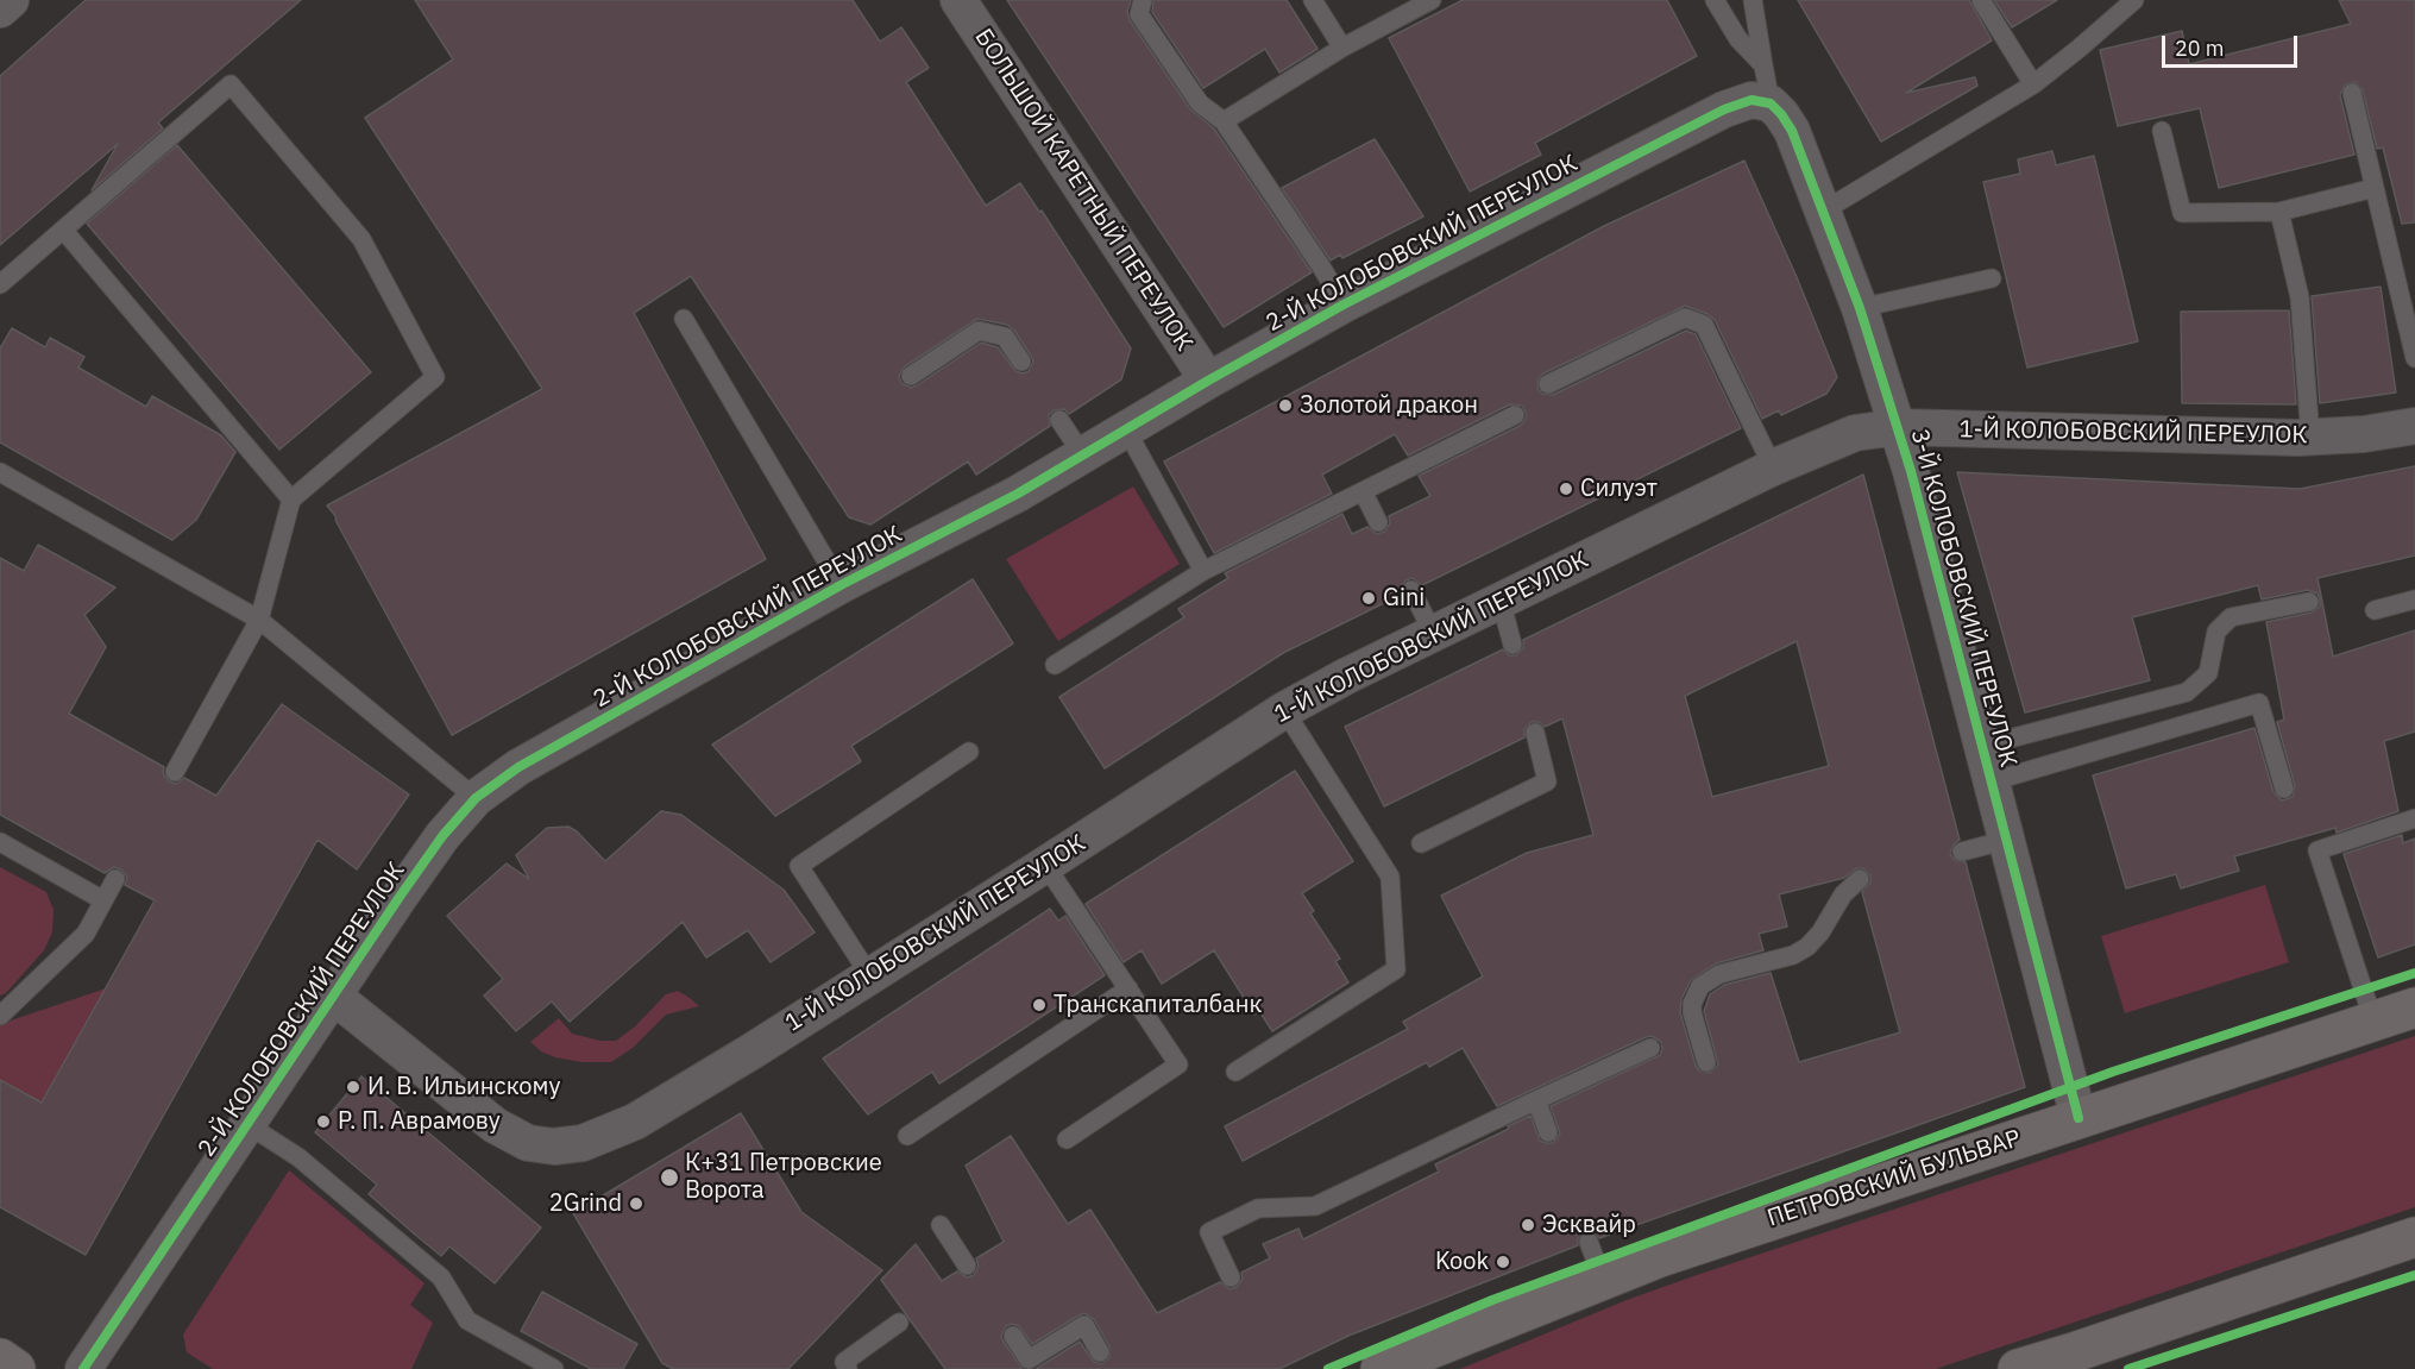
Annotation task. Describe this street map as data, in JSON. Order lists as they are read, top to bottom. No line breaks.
{"streets":{"main road":["ПЕТРОВСКИЙ БУЛЬВАР"],"street":["БОЛЬШОЙ КАРЕТНЫЙ ПЕРЕУЛОК","2-Й КОЛОБОВСКИЙ ПЕРЕУЛОК","1-Й КОЛОБОВСКИЙ ПЕРЕУЛОК","3-Й КОЛОБОВСКИЙ ПЕРЕУЛОК"]},"crossings":[["БОЛЬШОЙ КАРЕТНЫЙ ПЕРЕУЛОК","2-Й КОЛОБОВСКИЙ ПЕРЕУЛОК"],["2-Й КОЛОБОВСКИЙ ПЕРЕУЛОК","1-Й КОЛОБОВСКИЙ ПЕРЕУЛОК"],["2-Й КОЛОБОВСКИЙ ПЕРЕУЛОК","3-Й КОЛОБОВСКИЙ ПЕРЕУЛОК"],["1-Й КОЛОБОВСКИЙ ПЕРЕУЛОК","3-Й КОЛОБОВСКИЙ ПЕРЕУЛОК"],["3-Й КОЛОБОВСКИЙ ПЕРЕУЛОК","ПЕТРОВСКИЙ БУЛЬВАР"]],"places":["Золотой дракон","Силуэт","Gini","Транскапиталбанк","И. В. Ильинскому","Р. П. Аврамову","К+31 Петровские Ворота","2Grind","Эсквайр","Kook"],"scale_bar":"20 m"}
